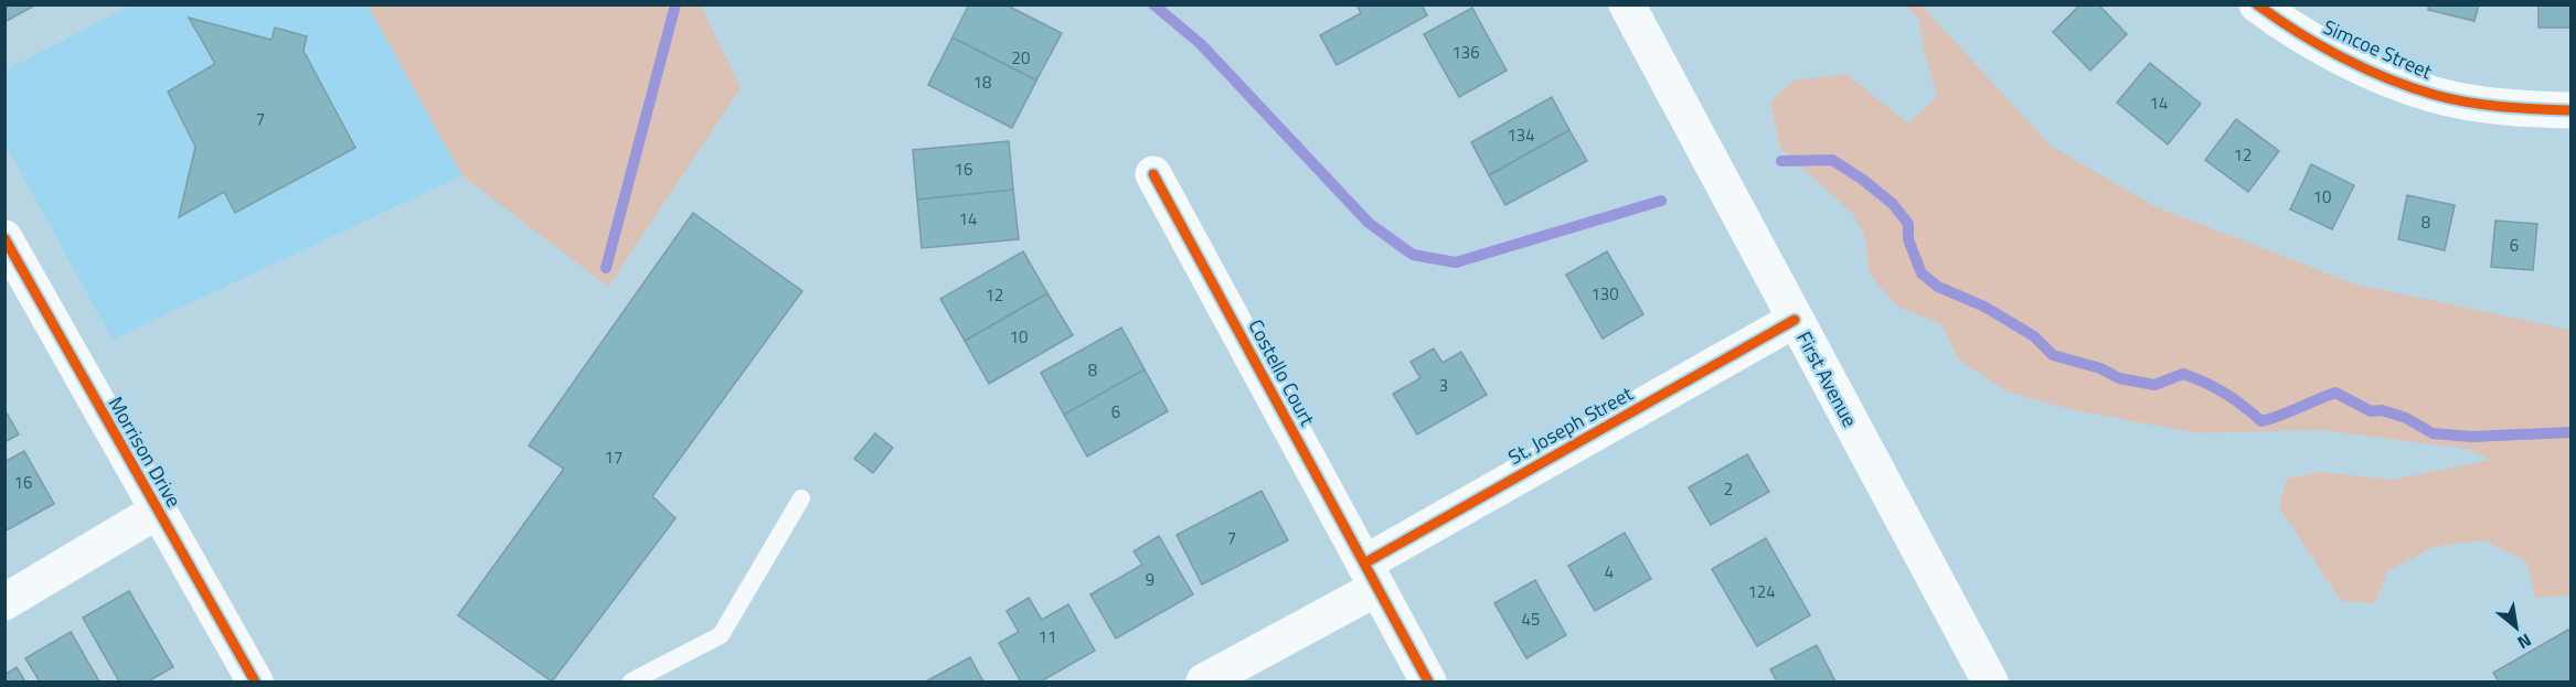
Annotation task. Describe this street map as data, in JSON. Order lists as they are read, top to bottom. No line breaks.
{"streets":{"street":["Simcoe Street","Costello Court","First Avenue","St. Joseph Street","Morrison Drive"]},"crossings":[["Costello Court","St. Joseph Street"],["First Avenue","St. Joseph Street"]],"house_numbers":["136","20","18","14","7","134","12","16","10","14","8","6","130","12","10","8","3","6","17","16","2","7","4","9","124","45","11"],"north":"bottom right"}
